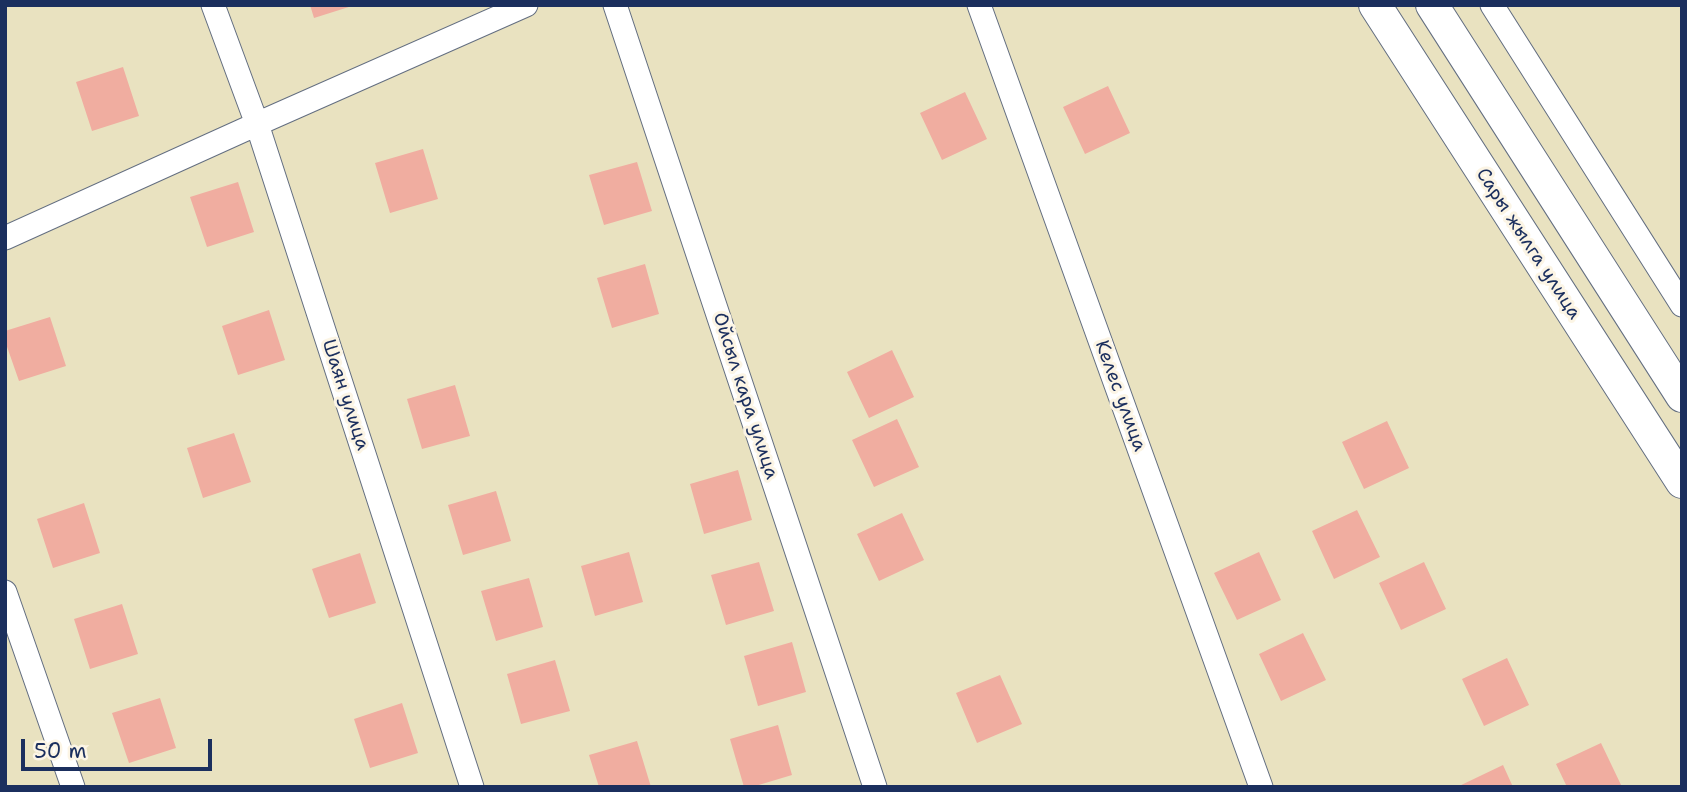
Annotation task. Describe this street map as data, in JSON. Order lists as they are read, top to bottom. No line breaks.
{"streets":{"main road":["Сары жылга улица"],"street":["Шаян улица","Ойсыл кара улица","Келес улица"]},"scale_bar":"50 m"}
